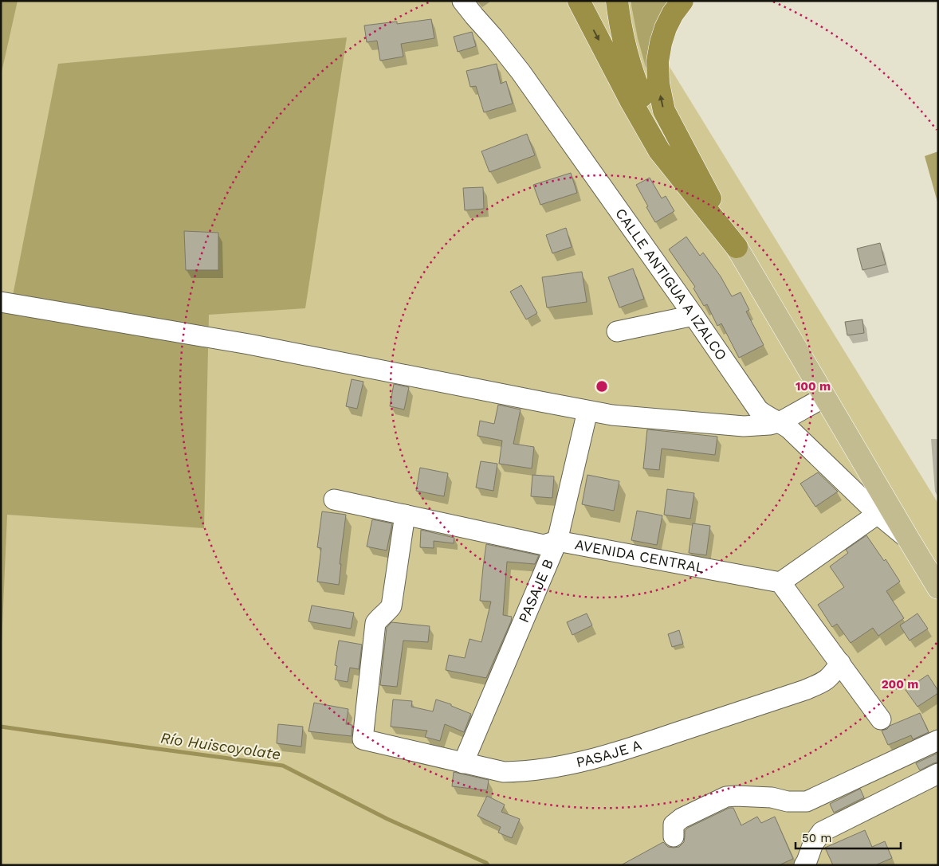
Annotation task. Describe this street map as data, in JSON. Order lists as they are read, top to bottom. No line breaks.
{"streets":{"street":["CALLE ANTIGUA A IZALCO","AVENIDA CENTRAL","PASAJE B","PASAJE A"]},"crossings":[["AVENIDA CENTRAL","PASAJE B"],["AVENIDA CENTRAL","PASAJE A"],["PASAJE B","PASAJE A"]],"water":["Río Huiscoyolate"],"scale_bar":"50 m","rings":["100 m","200 m"]}
